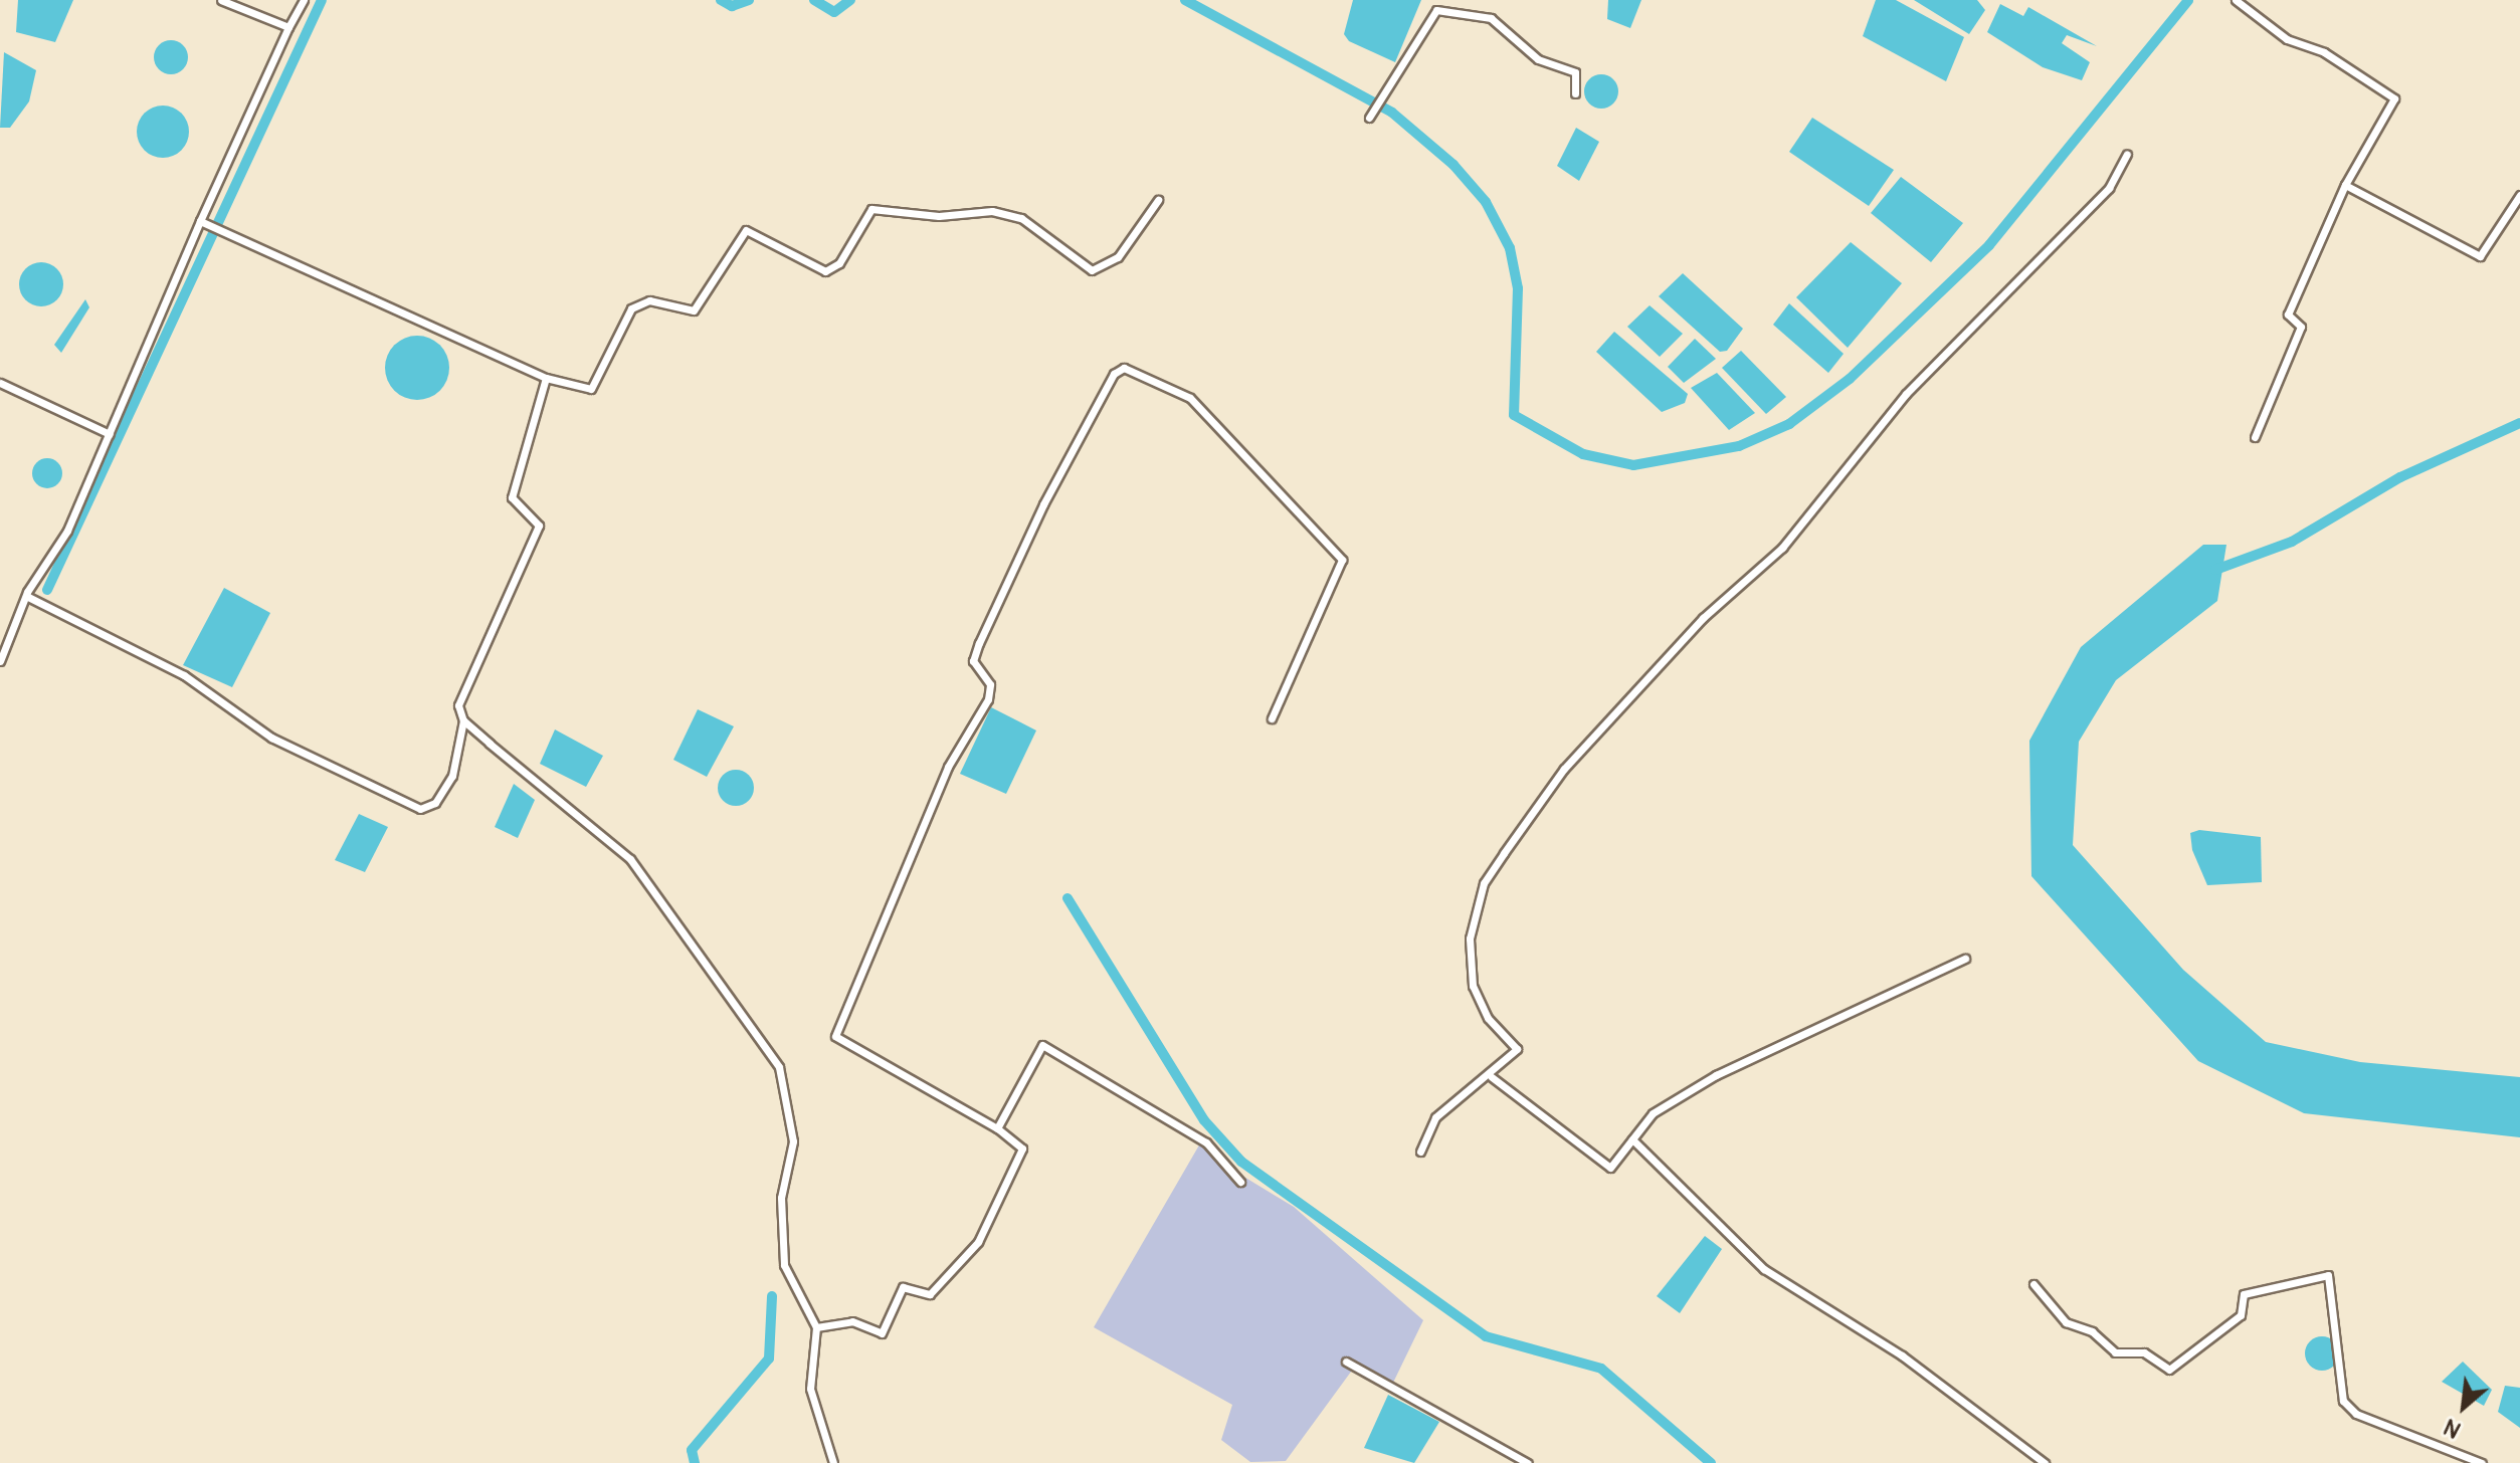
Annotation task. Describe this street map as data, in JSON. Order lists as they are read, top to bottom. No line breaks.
{"north":"bottom left"}
